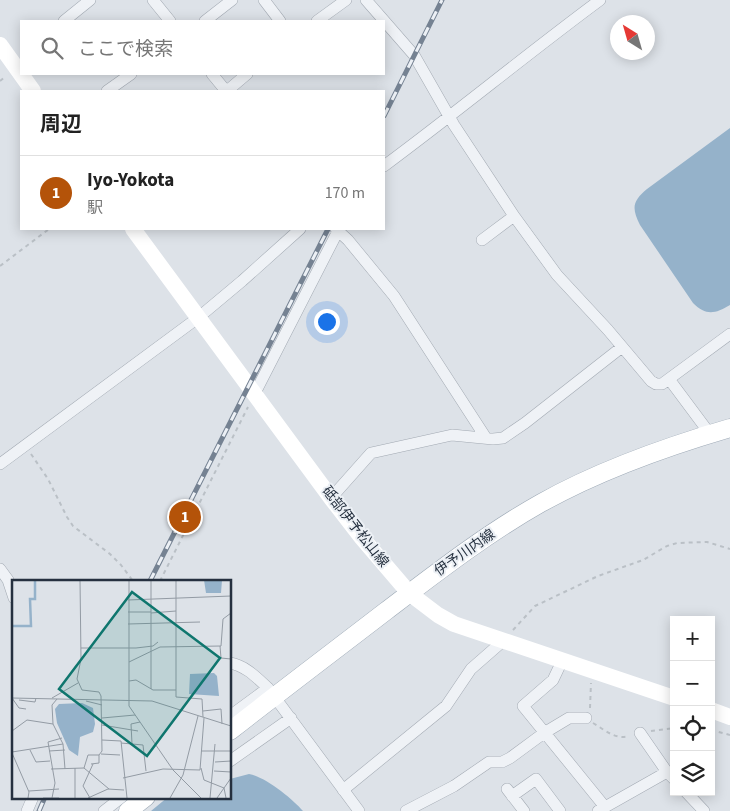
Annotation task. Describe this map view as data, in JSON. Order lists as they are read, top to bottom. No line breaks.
{"streets":{"main road":["砥部伊予松山線","伊予川内線"]},"crossings":[["砥部伊予松山線","伊予川内線"]],"north":"top left","page":{"search":"ここで検索","heading":"周辺","list":[{"mark":"1","name":"Iyo-Yokota","note":"駅","value":"170 m"}],"pins":"1","map_buttons":["+","−"]}}
